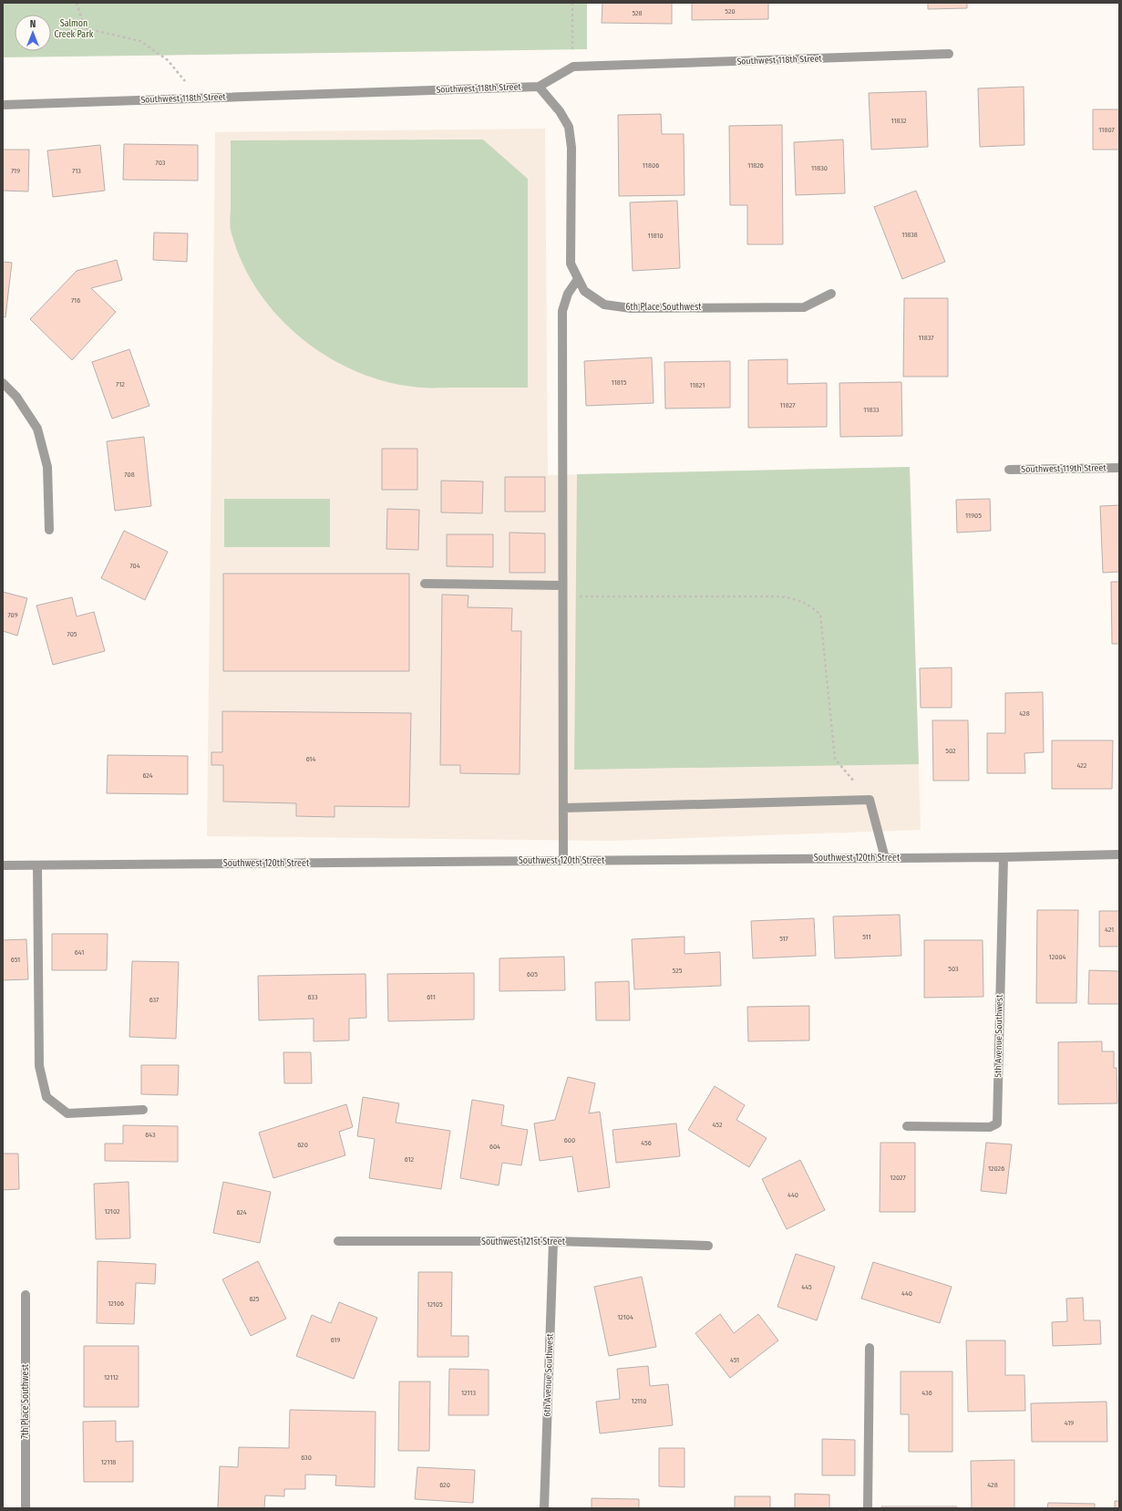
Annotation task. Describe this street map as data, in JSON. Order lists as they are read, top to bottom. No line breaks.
{"streets":{"street":["Southwest 118th Street","6th Place Southwest","Southwest 119th Street","Southwest 120th Street","5th Avenue Southwest","Southwest 121st Street","6th Avenue Southwest","7th Place Southwest"]},"crossings":[["Southwest 118th Street","6th Place Southwest"],["Southwest 120th Street","5th Avenue Southwest"],["Southwest 121st Street","6th Avenue Southwest"]],"parks":["Salmon Creek Park"],"house_numbers":["520","528","11832","11807","703","11806","11826","11830","719","713","11838","11810","716","11837","11815","712","11821","11827","11833","708","11905","704","709","705","428","502","614","422","624","421","511","517","641","12004","651","503","525","605","633","611","637","452","643","600","456","620","604","612","12026","12027","440","12102","624","445","440","625","12106","12105","12104","619","451","12112","12113","436","12110","419","630","12118","620","428"],"north":"top"}
